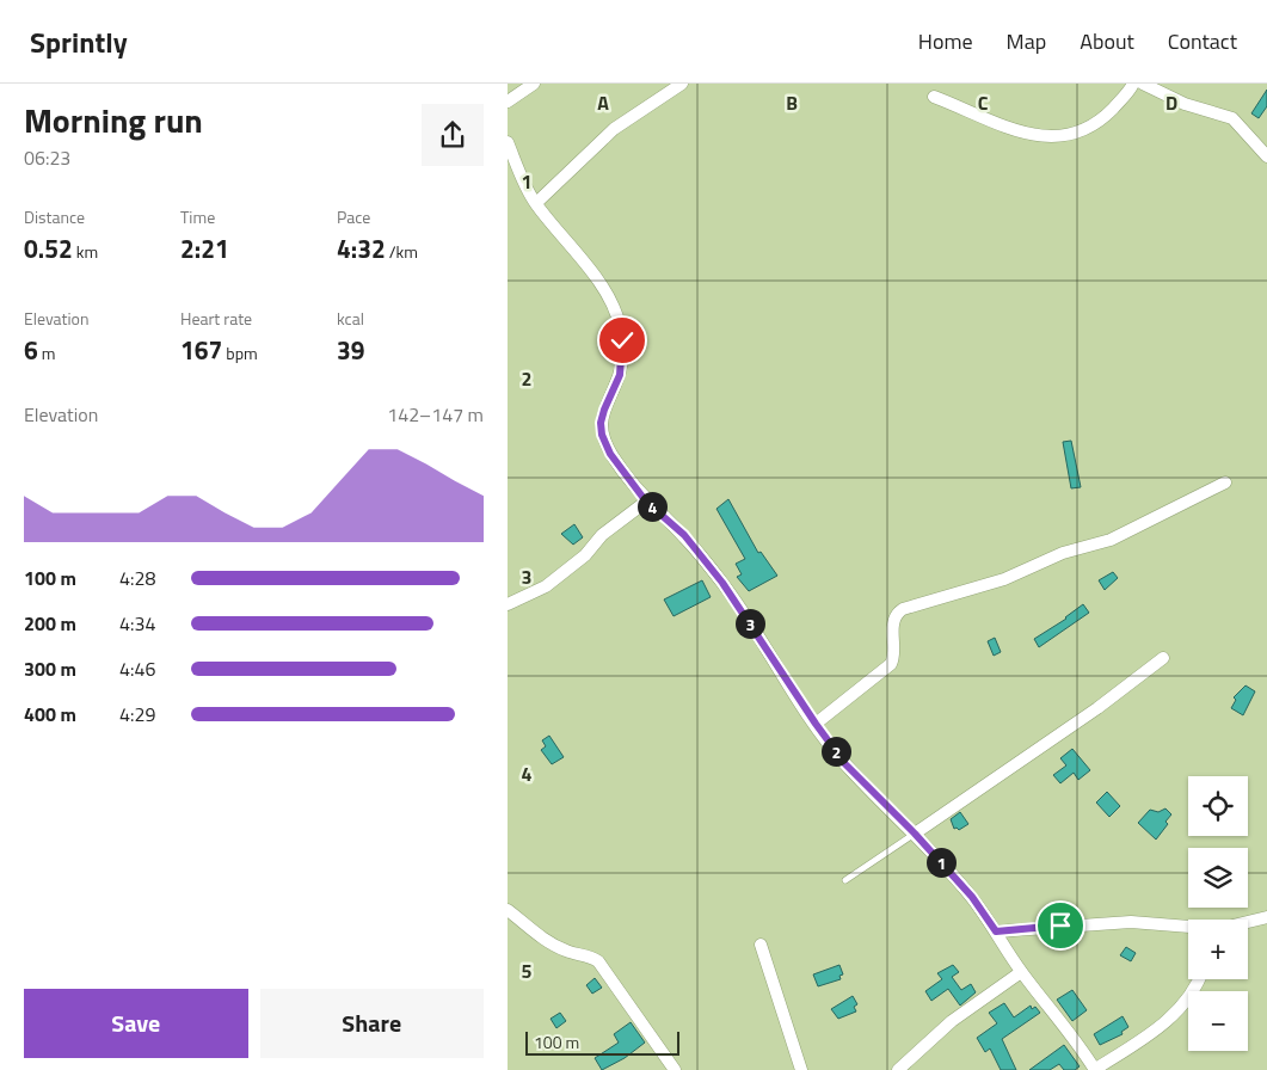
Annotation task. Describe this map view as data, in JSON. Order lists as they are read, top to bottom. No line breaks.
{"scale_bar":"100 m","page":{"header":"Sprintly","nav":["Home","Map","About","Contact"],"heading":["Morning run","06:23"],"stats":[["Distance","0.52 km"],["Time","2:21"],["Pace","4:32 /km"],["Elevation","6 m"],["Heart rate","167 bpm"],["kcal","39"]],"chart":["Elevation","142–147 m"],"pins":["4","3","2","1"],"list":[{"name":"100 m","note":"4:28"},{"name":"200 m","note":"4:34"},{"name":"300 m","note":"4:46"},{"name":"400 m","note":"4:29"}],"map_buttons":["+","−"],"buttons":["Save","Share"],"scale":"100 m"},"grid":{"columns":["A","B","C","D"],"rows":["1","2","3","4","5"]}}
